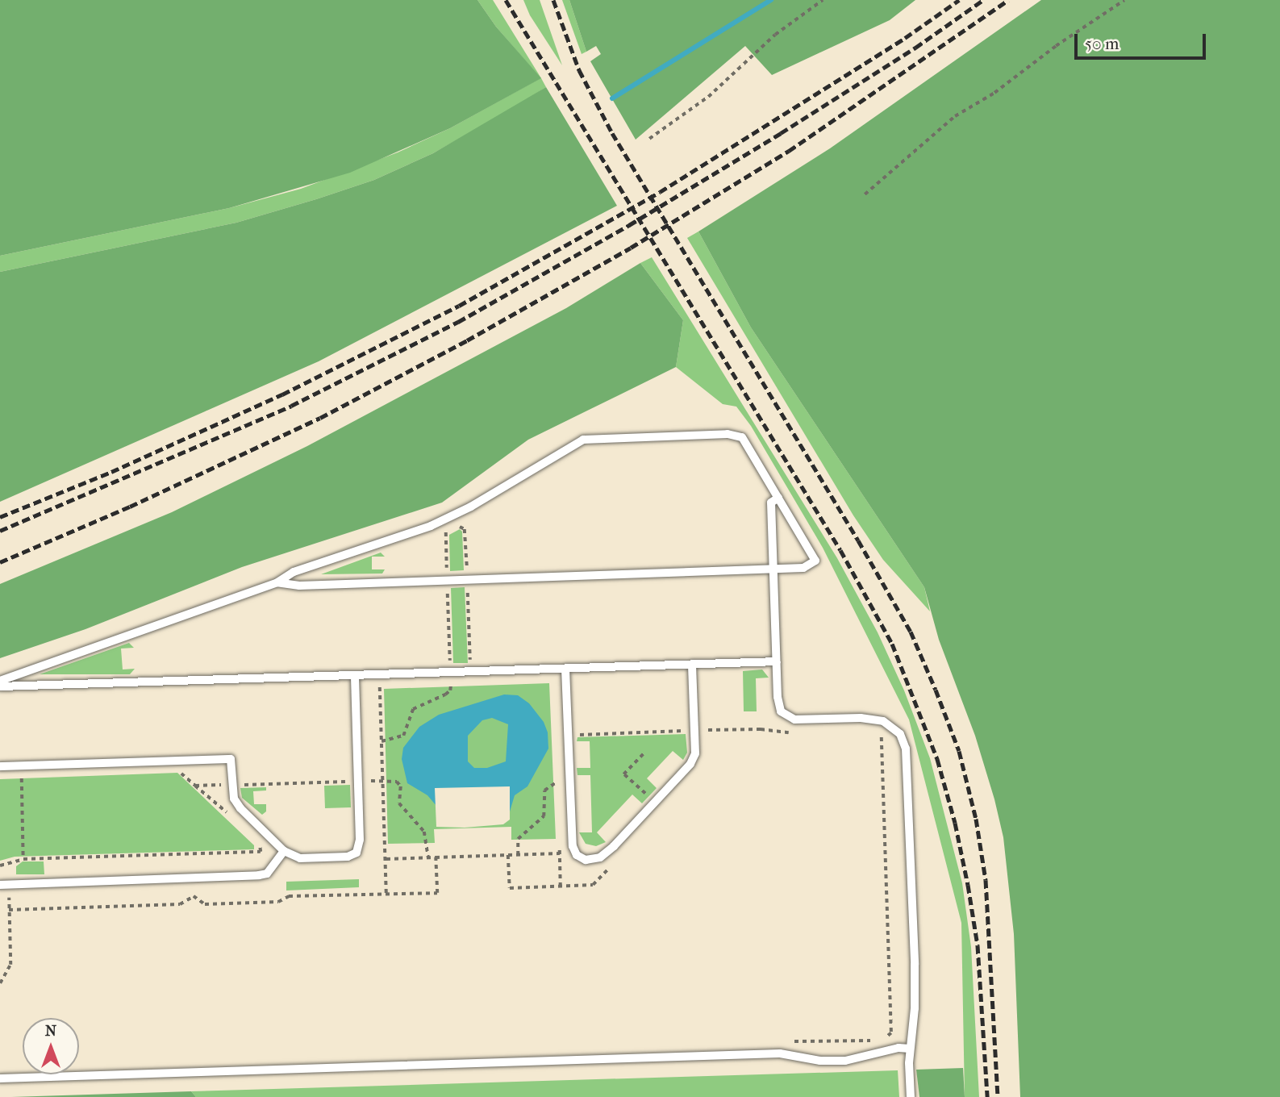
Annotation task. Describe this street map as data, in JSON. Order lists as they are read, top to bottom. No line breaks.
{"scale_bar":"50 m","north":"top"}
